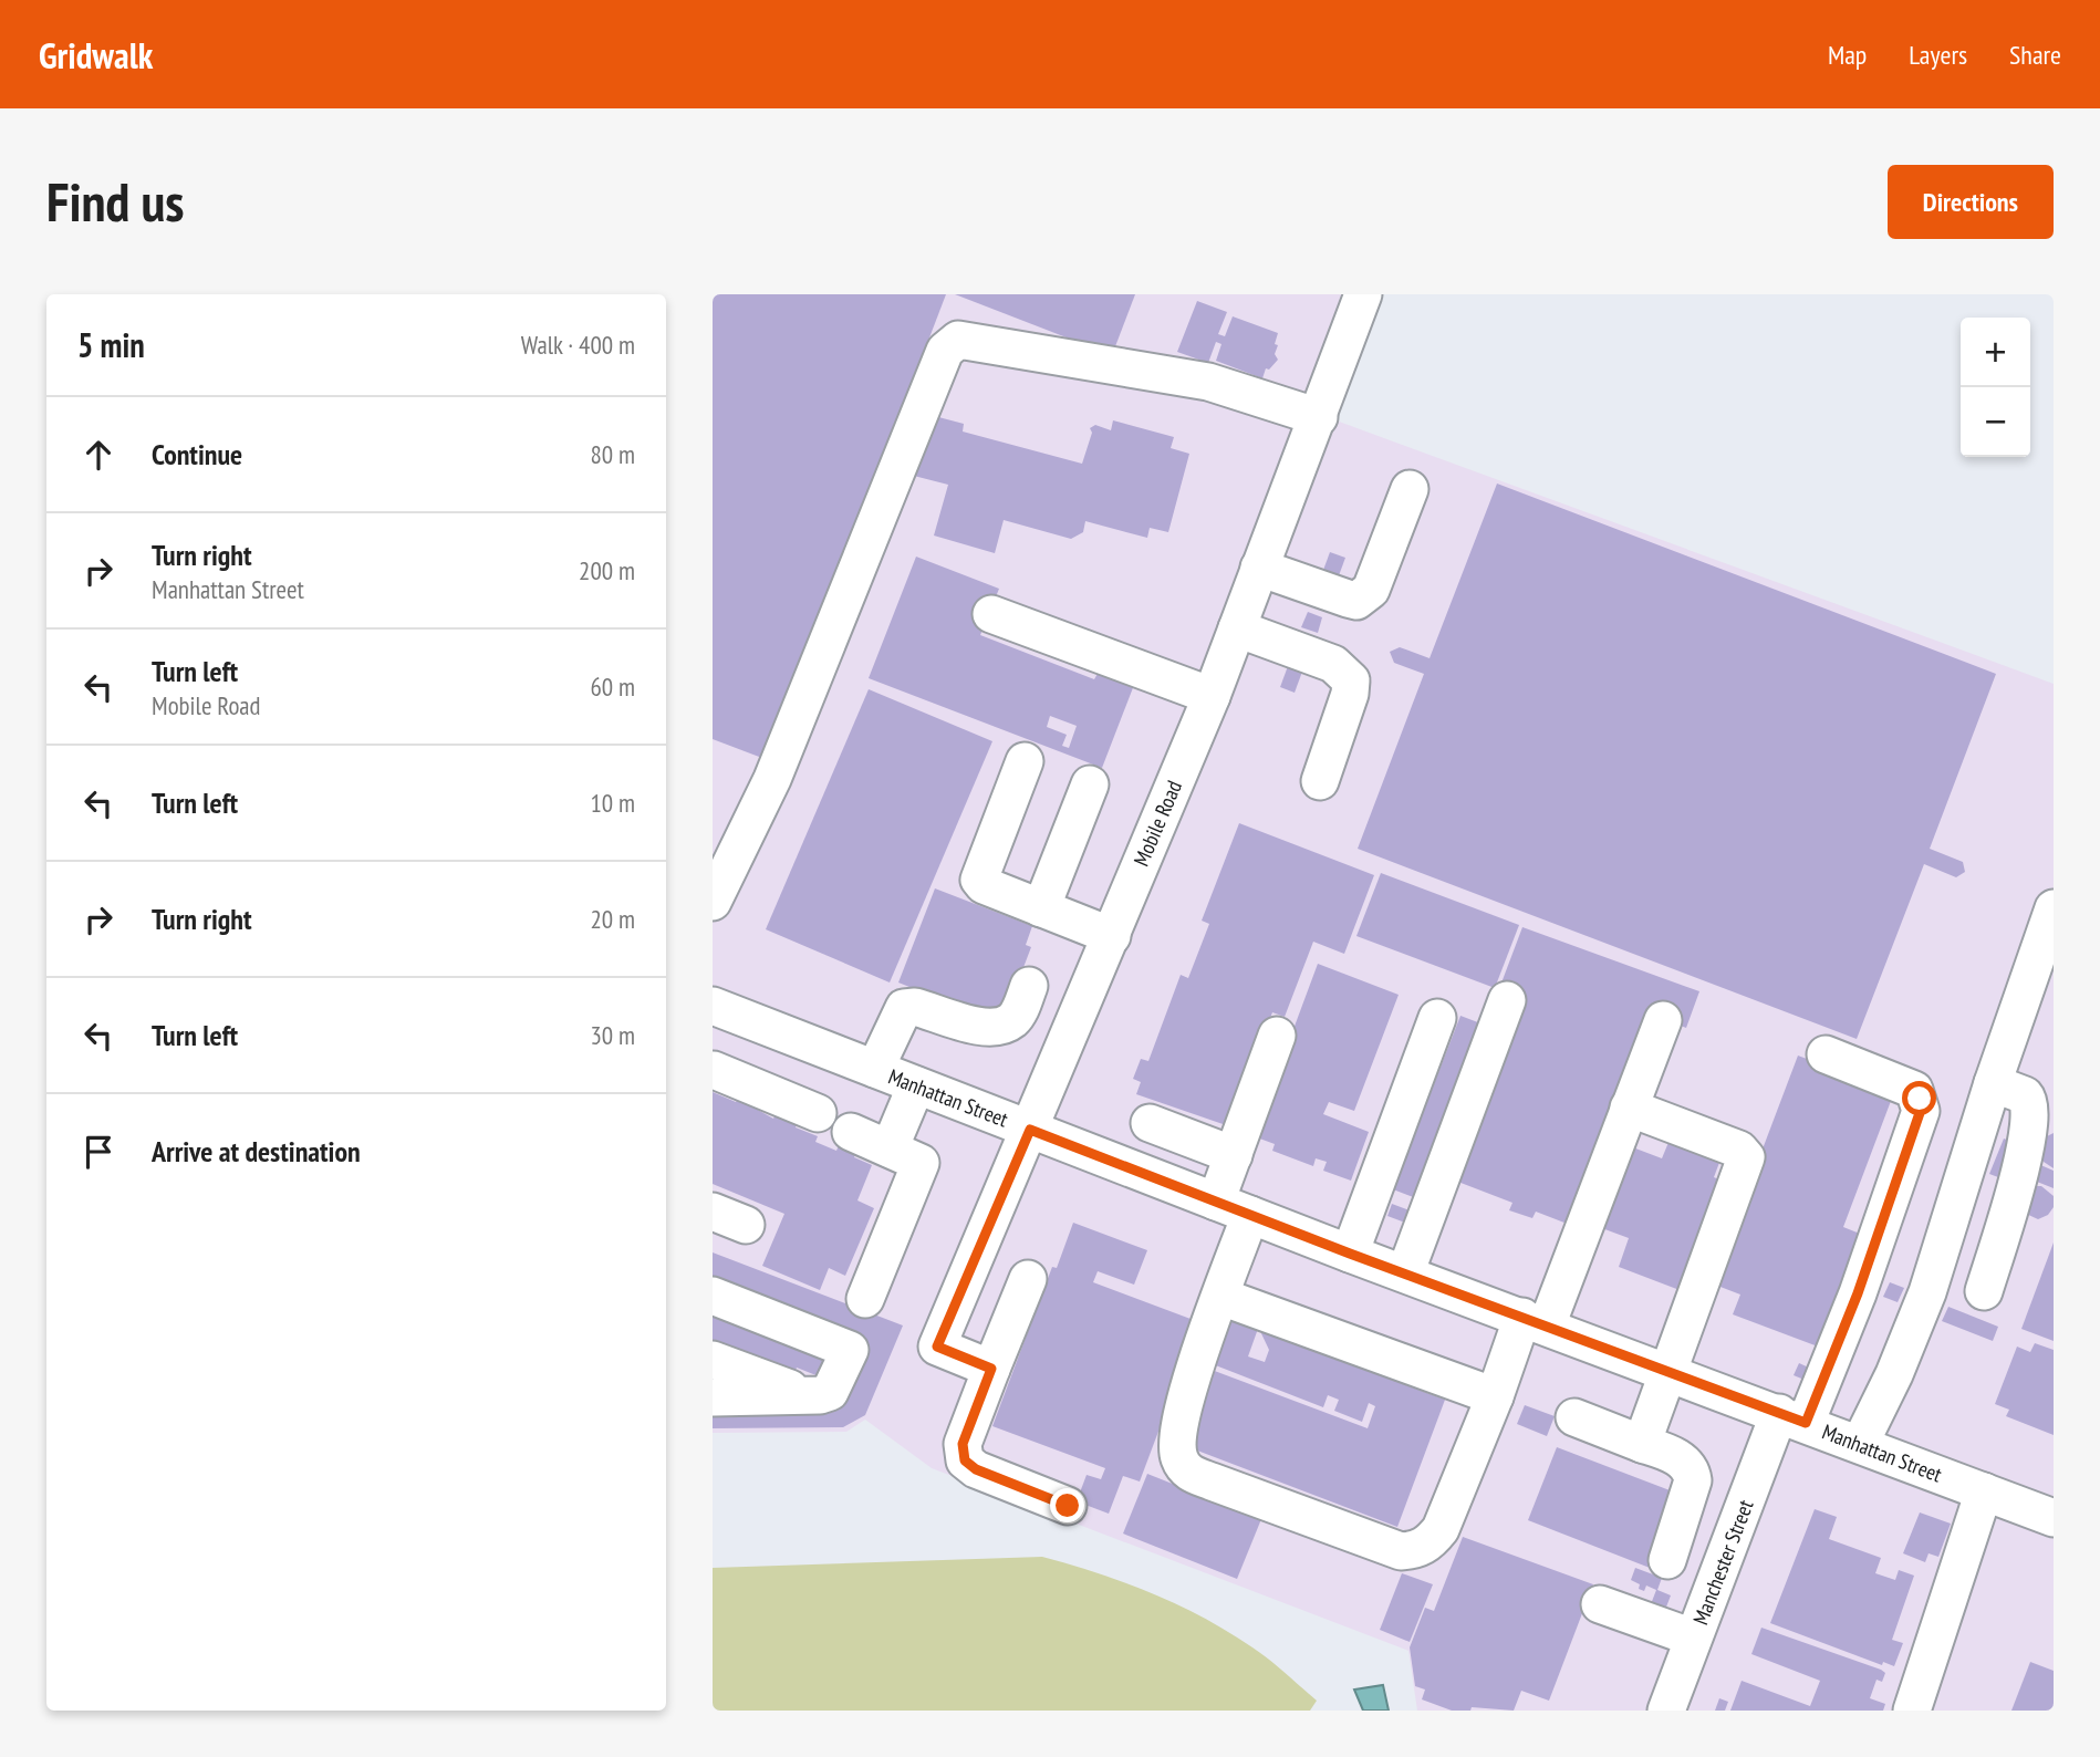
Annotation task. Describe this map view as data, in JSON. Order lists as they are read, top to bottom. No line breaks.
{"streets":{"street":["Mobile Road","Manhattan Street","Manchester Street"]},"crossings":[["Mobile Road","Manhattan Street"],["Manhattan Street","Manchester Street"]],"page":{"header":"Gridwalk","nav":["Map","Layers","Share"],"buttons":"Directions","title":"Find us","heading":["5 min","Walk · 400 m"],"map_buttons":["+","−"],"list":[["Continue","80 m"],["Turn right","Manhattan Street","200 m"],["Turn left","Mobile Road","60 m"],["Turn left","10 m"],["Turn right","20 m"],["Turn left","30 m"],"Arrive at destination"]}}
